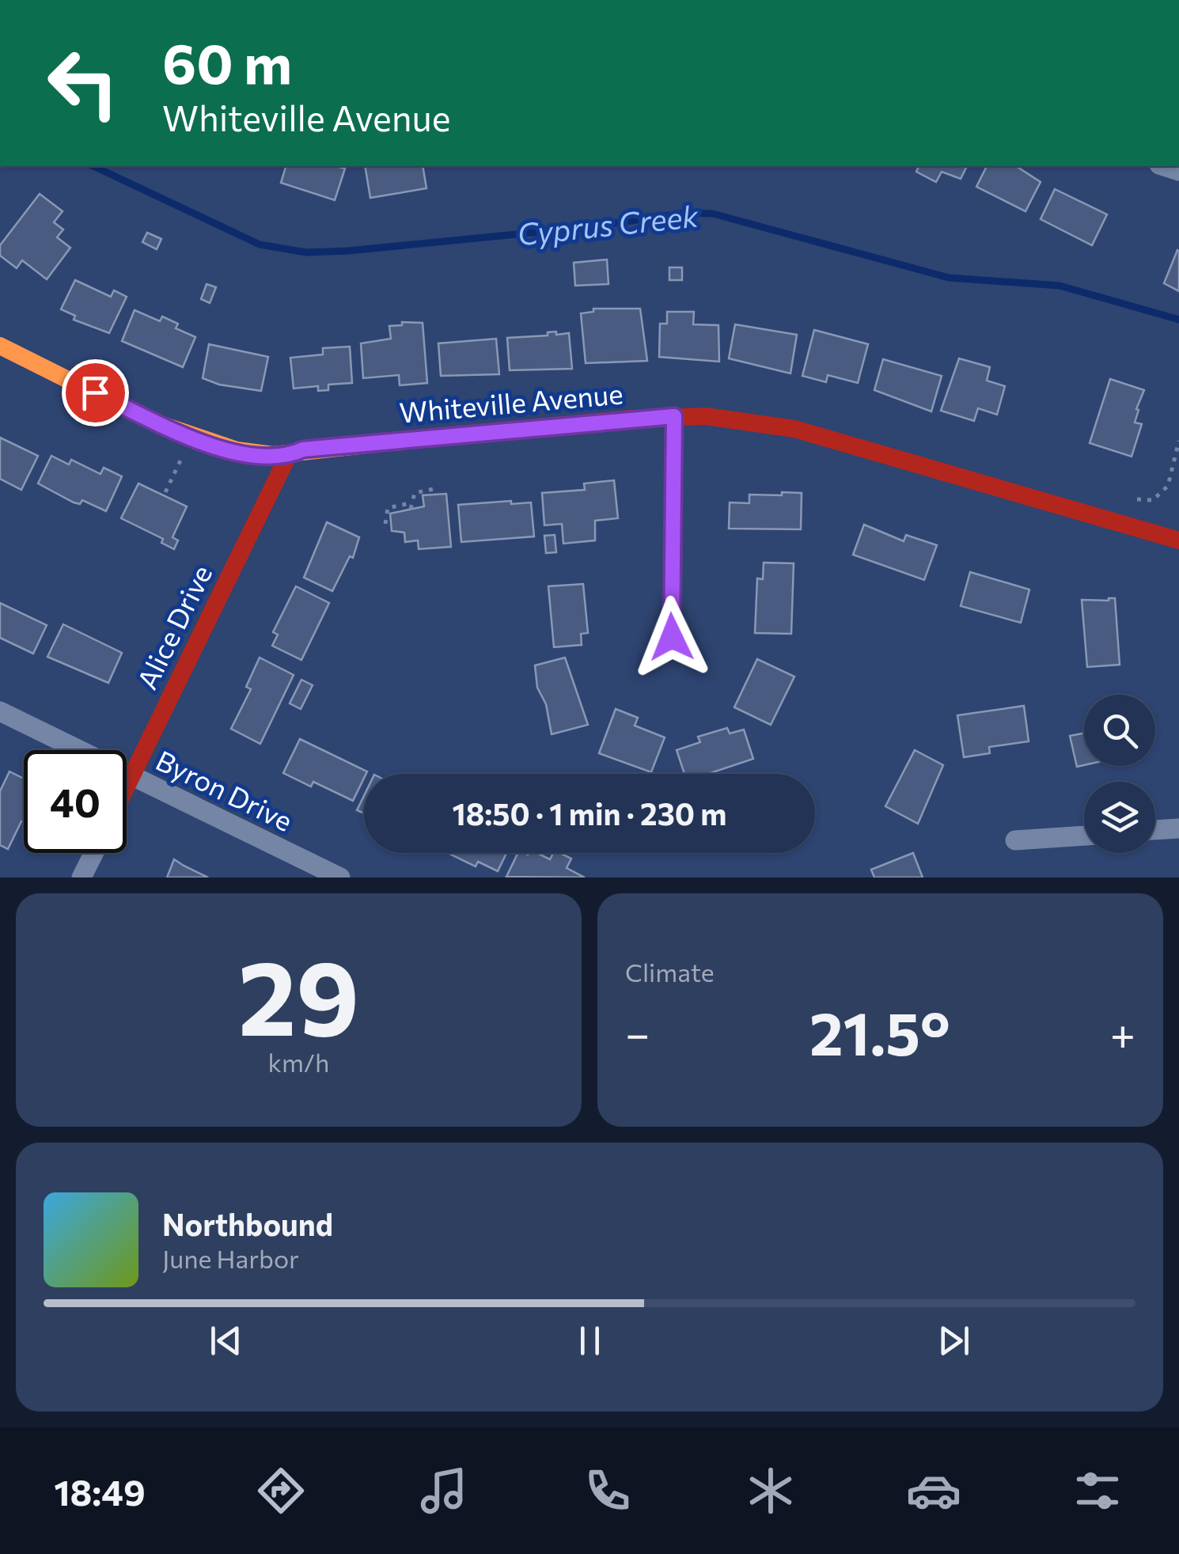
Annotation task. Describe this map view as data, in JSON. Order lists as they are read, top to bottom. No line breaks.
{"streets":{"street":["Whiteville Avenue","Alice Drive","Byron Drive"]},"crossings":[["Whiteville Avenue","Alice Drive"],["Alice Drive","Byron Drive"]],"water":["Cyprus Creek"],"page":{"turn":["60 m","Whiteville Avenue"],"limit":"40","trip":"18:50 · 1 min · 230 m","tile":[["29","km/h"],"Climate"],"heat":["−","21.5°","+"],"song":["Northbound","June Harbor"],"tabs":"18:49"}}
